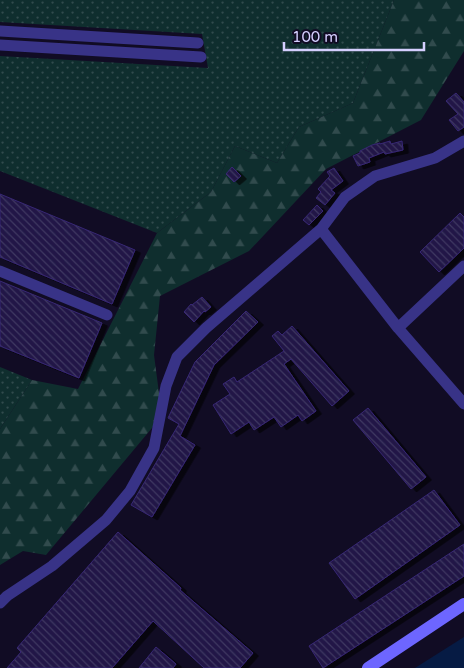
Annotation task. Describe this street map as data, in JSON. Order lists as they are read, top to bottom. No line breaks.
{"scale_bar":"100 m"}
